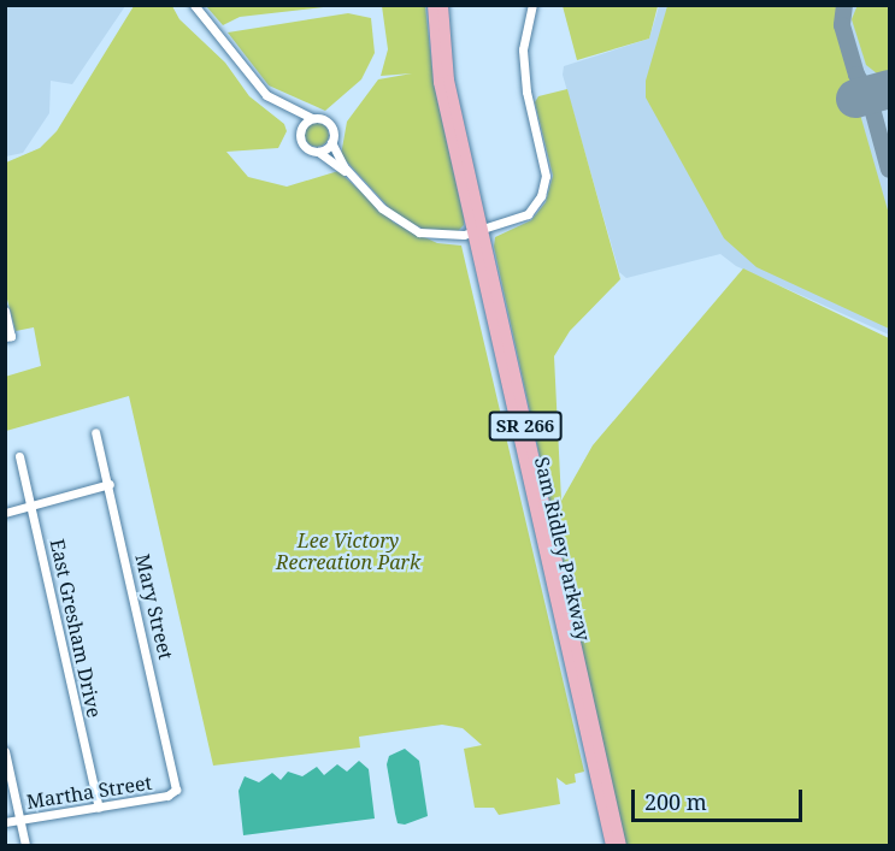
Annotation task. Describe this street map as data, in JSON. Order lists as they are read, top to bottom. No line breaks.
{"streets":{"main road":["SR 266","Sam Ridley Parkway"],"street":["Mary Street","East Gresham Drive","Martha Street"]},"crossings":[["Mary Street","Martha Street"],["East Gresham Drive","Martha Street"]],"parks":["Lee Victory Recreation Park"],"scale_bar":"200 m"}
